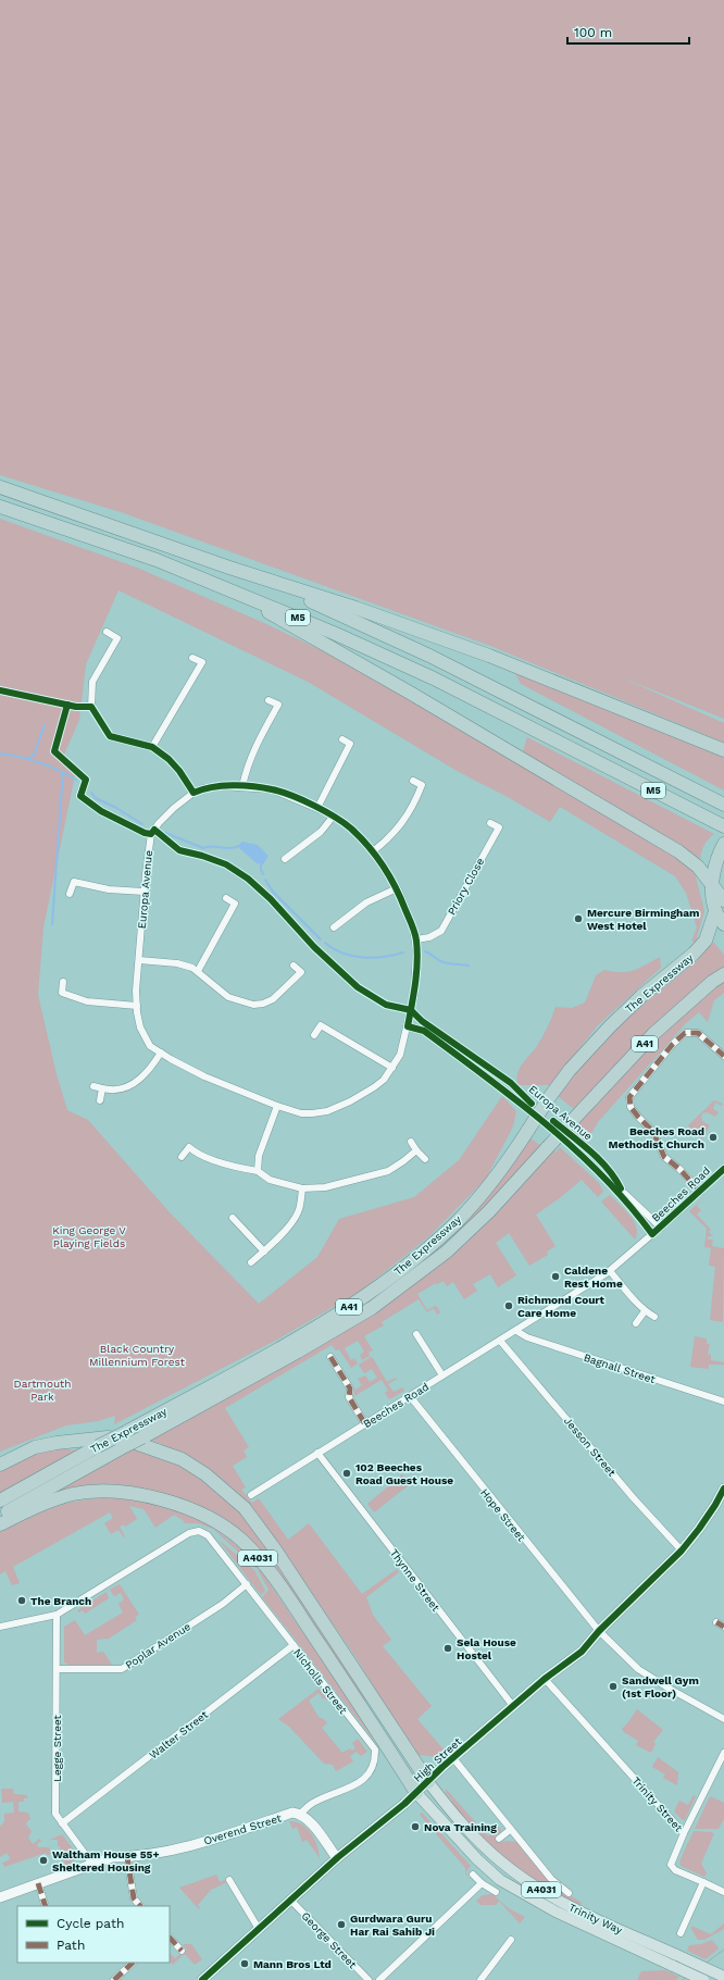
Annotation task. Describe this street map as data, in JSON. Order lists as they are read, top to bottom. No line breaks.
{"streets":{"highway":["M5","The Expressway","A41","A4031"],"main road":["Trinity Way"],"street":["Priory Close","Europa Avenue","Beeches Road","Bagnall Street","Jesson Street","Hope Street","Thynne Street","Poplar Avenue","Nicholls Street","Walter Street","Legge Street","High Street","Trinity Street","Overend Street","George Street"]},"crossings":[["M5","A41"],["Priory Close","Europa Avenue"],["Europa Avenue","Beeches Road"],["The Expressway","A41"],["Beeches Road","Bagnall Street"],["Beeches Road","Jesson Street"],["Beeches Road","Hope Street"],["Beeches Road","Thynne Street"],["Jesson Street","High Street"],["Hope Street","High Street"],["A4031","High Street"],["A4031","Trinity Way"],["Thynne Street","High Street"],["Poplar Avenue","Nicholls Street"],["Poplar Avenue","Legge Street"],["Nicholls Street","Walter Street"],["Nicholls Street","Legge Street"],["Nicholls Street","Overend Street"],["Walter Street","Legge Street"],["Legge Street","Overend Street"],["High Street","Trinity Street"],["High Street","Trinity Way"],["High Street","George Street"]],"parks":["King George V Playing Fields","Black Country Millennium Forest","Dartmouth Park"],"places":["Mercure Birmingham West Hotel","Beeches Road Methodist Church","Caldene Rest Home","Richmond Court Care Home","102 Beeches Road Guest House","The Branch","Sela House Hostel","Sandwell Gym (1st Floor)","Nova Training","Waltham House 55+ Sheltered Housing","Gurdwara Guru Har Rai Sahib Ji","Mann Bros Ltd"],"legend":["Cycle path","Path"],"scale_bar":"100 m"}
